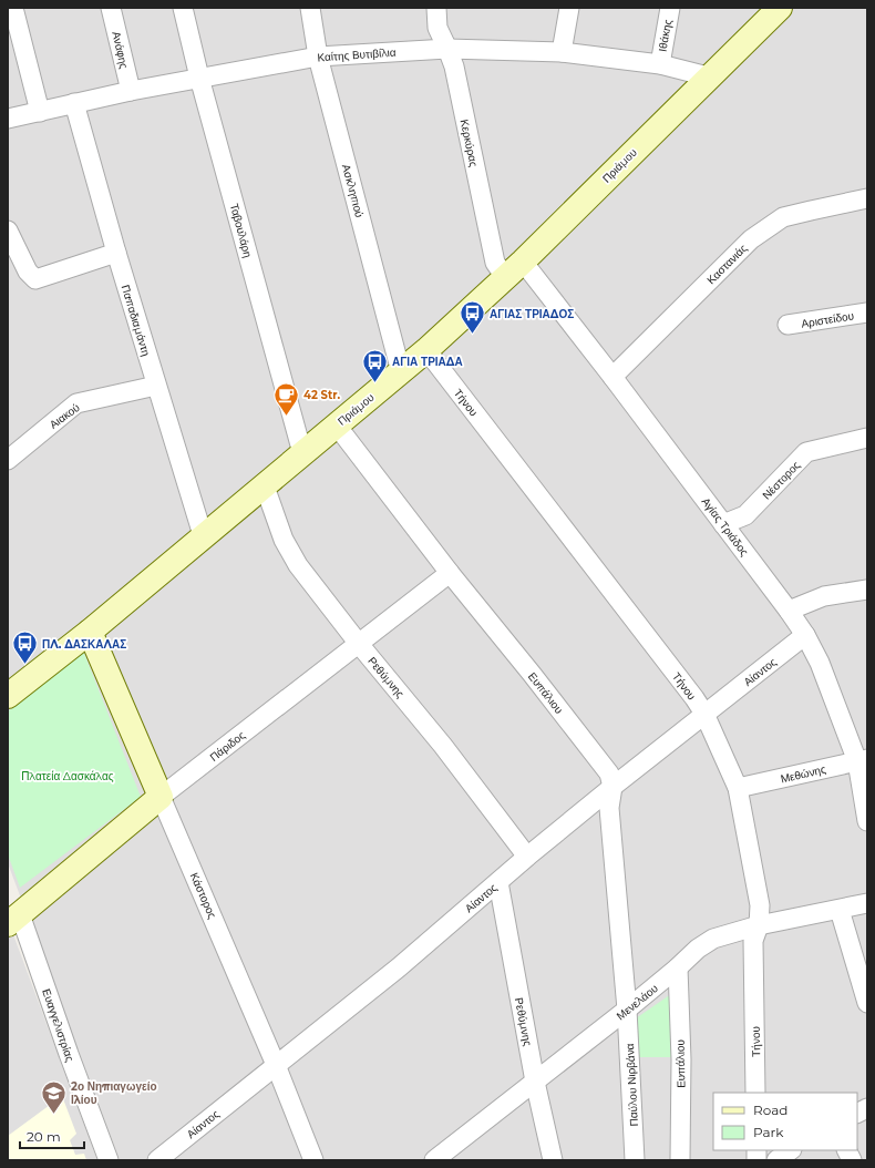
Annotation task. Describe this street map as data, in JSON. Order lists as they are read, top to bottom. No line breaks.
{"streets":{"street":["Ιθάκης","Ανάφης","Καίτης Βυτιβίλια","Κερκύρας","Πριάμου","Ασκληπιού","Ταβουλάρη","Καστανιάς","Αριστείδου","Παπαδιαμάντη","Τήνου","Αιακού","Νέστορος","Αγίας Τριάδος","Αίαντος","Ρεθύμνης","Ευπάλιου","Πάριδος","Μεθώνης","Κάστορος","Μενελάου","Ευαγγελιστρίας","Παύλου Νιρβάνα"]},"crossings":[["Ιθάκης","Καίτης Βυτιβίλια"],["Ανάφης","Καίτης Βυτιβίλια"],["Καίτης Βυτιβίλια","Κερκύρας"],["Καίτης Βυτιβίλια","Πριάμου"],["Καίτης Βυτιβίλια","Ασκληπιού"],["Καίτης Βυτιβίλια","Ταβουλάρη"],["Καίτης Βυτιβίλια","Παπαδιαμάντη"],["Κερκύρας","Πριάμου"],["Πριάμου","Ασκληπιού"],["Πριάμου","Ταβουλάρη"],["Πριάμου","Παπαδιαμάντη"],["Πριάμου","Τήνου"],["Πριάμου","Αγίας Τριάδος"],["Πριάμου","Ρεθύμνης"],["Πριάμου","Ευπάλιου"],["Πριάμου","Κάστορος"],["Καστανιάς","Αγίας Τριάδος"],["Παπαδιαμάντη","Αιακού"],["Τήνου","Αίαντος"],["Τήνου","Μεθώνης"],["Τήνου","Μενελάου"],["Νέστορος","Αγίας Τριάδος"],["Αγίας Τριάδος","Αίαντος"],["Αγίας Τριάδος","Μεθώνης"],["Αίαντος","Ρεθύμνης"],["Αίαντος","Ευπάλιου"],["Αίαντος","Κάστορος"],["Ρεθύμνης","Πάριδος"],["Ρεθύμνης","Μενελάου"],["Ευπάλιου","Πάριδος"],["Ευπάλιου","Μενελάου"],["Πάριδος","Κάστορος"],["Πάριδος","Ευαγγελιστρίας"],["Μενελάου","Παύλου Νιρβάνα"]],"parks":["Πλατεία Δασκάλας"],"places":{"bus stop":["ΑΓΙΑΣ ΤΡΙΑΔΟΣ","ΑΓΙΑ ΤΡΙΑΔΑ","ΠΛ. ΔΑΣΚΑΛΑΣ"],"cafe":["42 Str."],"school or university":["2ο Νηπιαγωγείο Ιλίου"]},"legend":["Road","Park"],"scale_bar":"20 m"}
